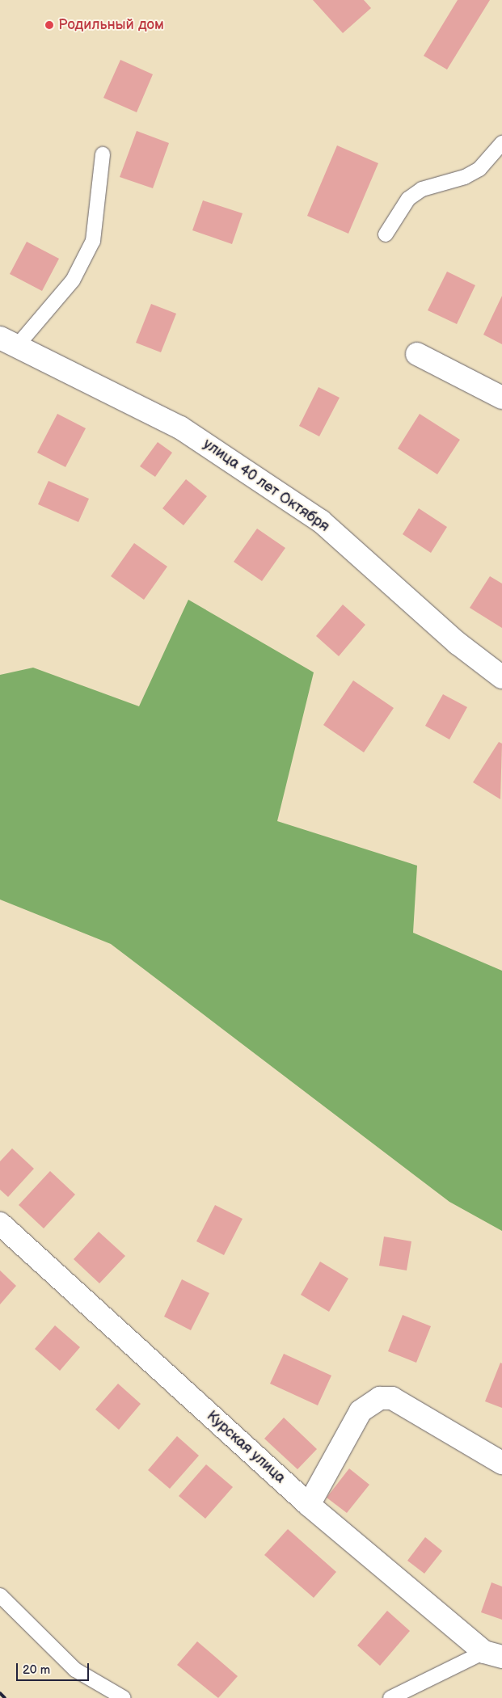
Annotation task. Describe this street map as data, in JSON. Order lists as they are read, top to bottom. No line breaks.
{"streets":{"street":["улица 40 лет Октября","Курская улица"]},"places":["Родильный дом"],"scale_bar":"20 m"}
